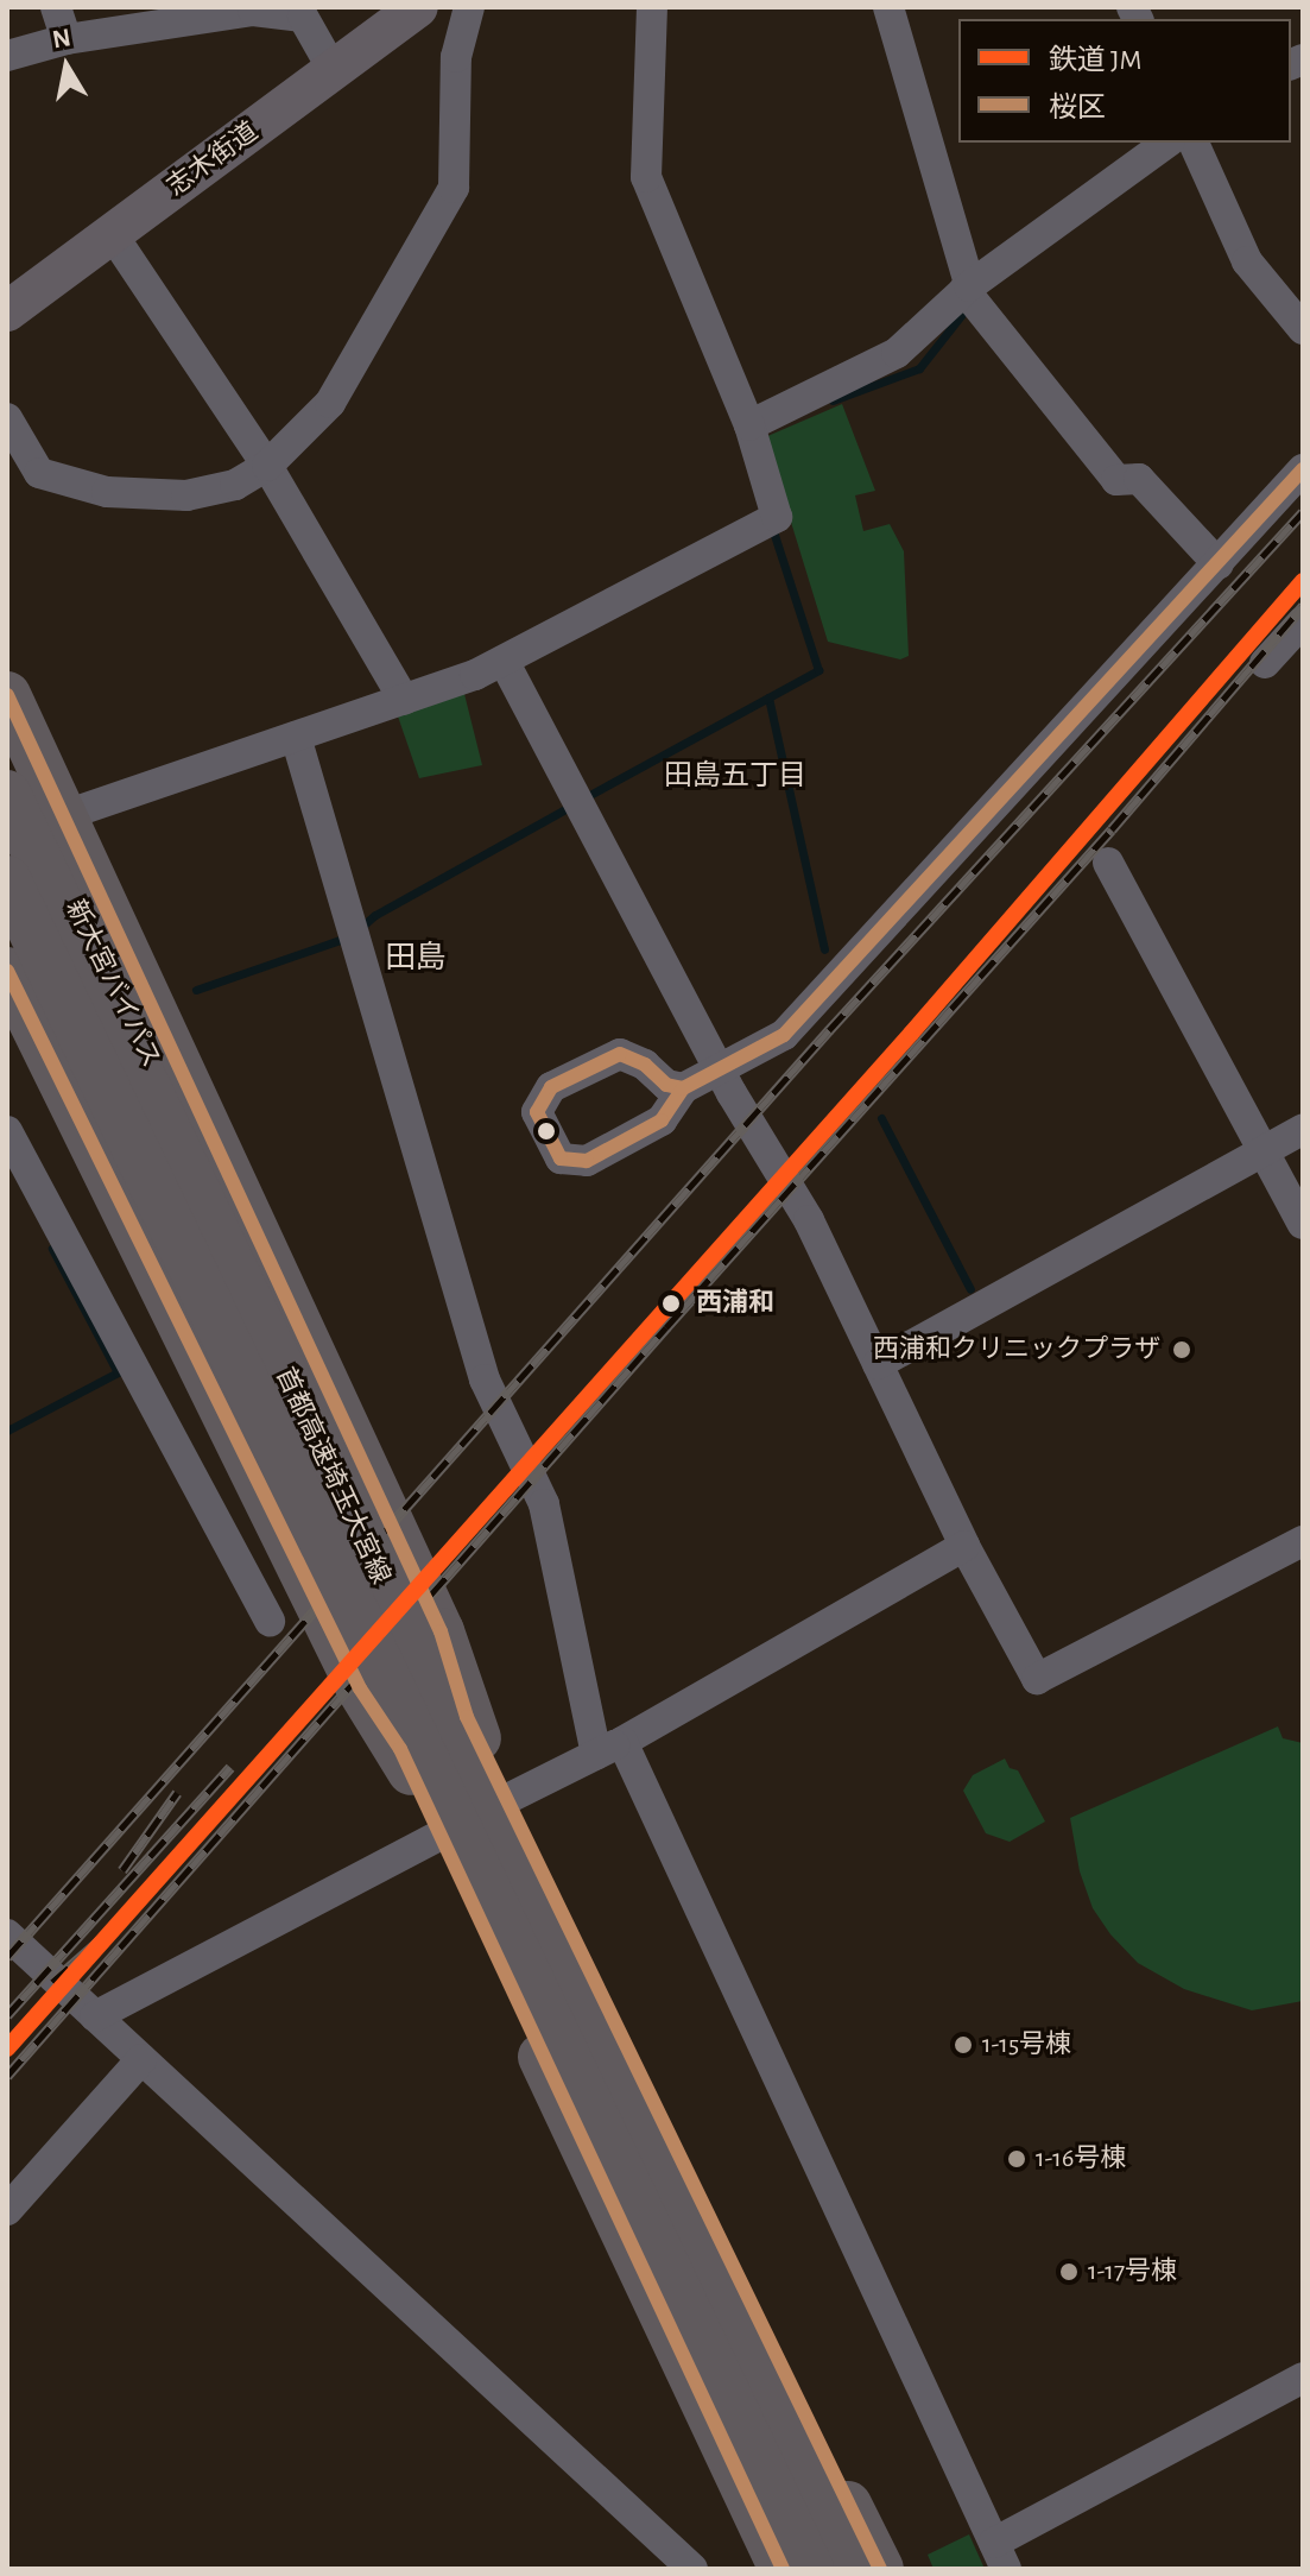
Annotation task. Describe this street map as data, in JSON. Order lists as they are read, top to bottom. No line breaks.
{"streets":{"highway":["新大宮バイパス","首都高速埼玉大宮線"],"main road":["志木街道"]},"districts":["田島五丁目","田島"],"places":["西浦和","西浦和クリニックプラザ","1-15号棟","1-16号棟","1-17号棟"],"lines":["transit line 桜区","rail line JM"],"legend":["鉄道 JM","桜区"],"north":"top"}
